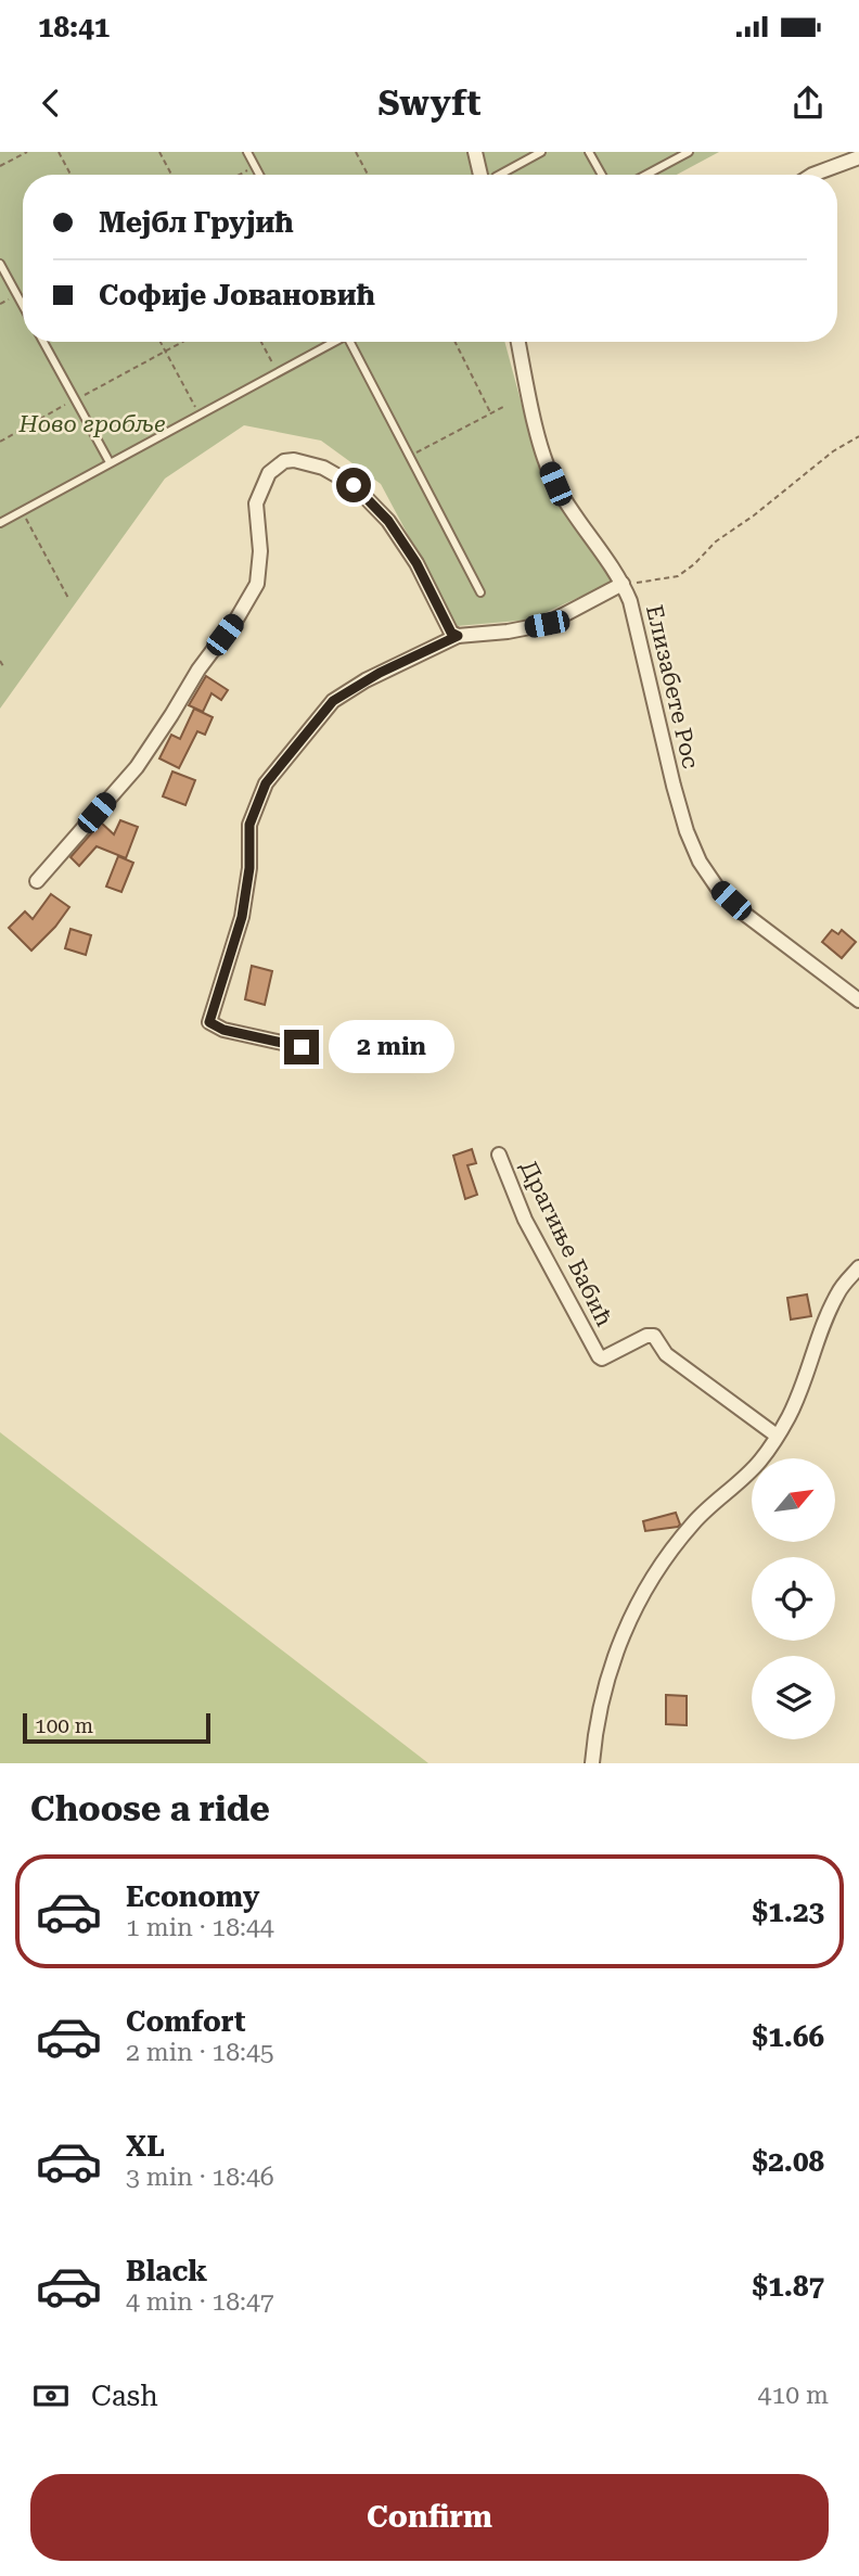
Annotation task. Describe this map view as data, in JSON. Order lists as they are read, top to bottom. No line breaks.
{"streets":{"street":["Елизабете Рос","Драгиње Бабић"]},"parks":["Ново гробље"],"scale_bar":"100 m","north":"top right","page":{"status":"18:41","header":"Swyft","banner":["Мејбл Грујић","Софије Јовановић"],"bubble":"2 min","scale":"100 m","heading":"Choose a ride","list":[{"name":"Economy","note":"1 min · 18:44","value":"$1.23"},{"name":"Comfort","note":"2 min · 18:45","value":"$1.66"},{"name":"XL","note":"3 min · 18:46","value":"$2.08"},{"name":"Black","note":"4 min · 18:47","value":"$1.87"}],"pay":["Cash","410 m"],"buttons":"Confirm"}}
